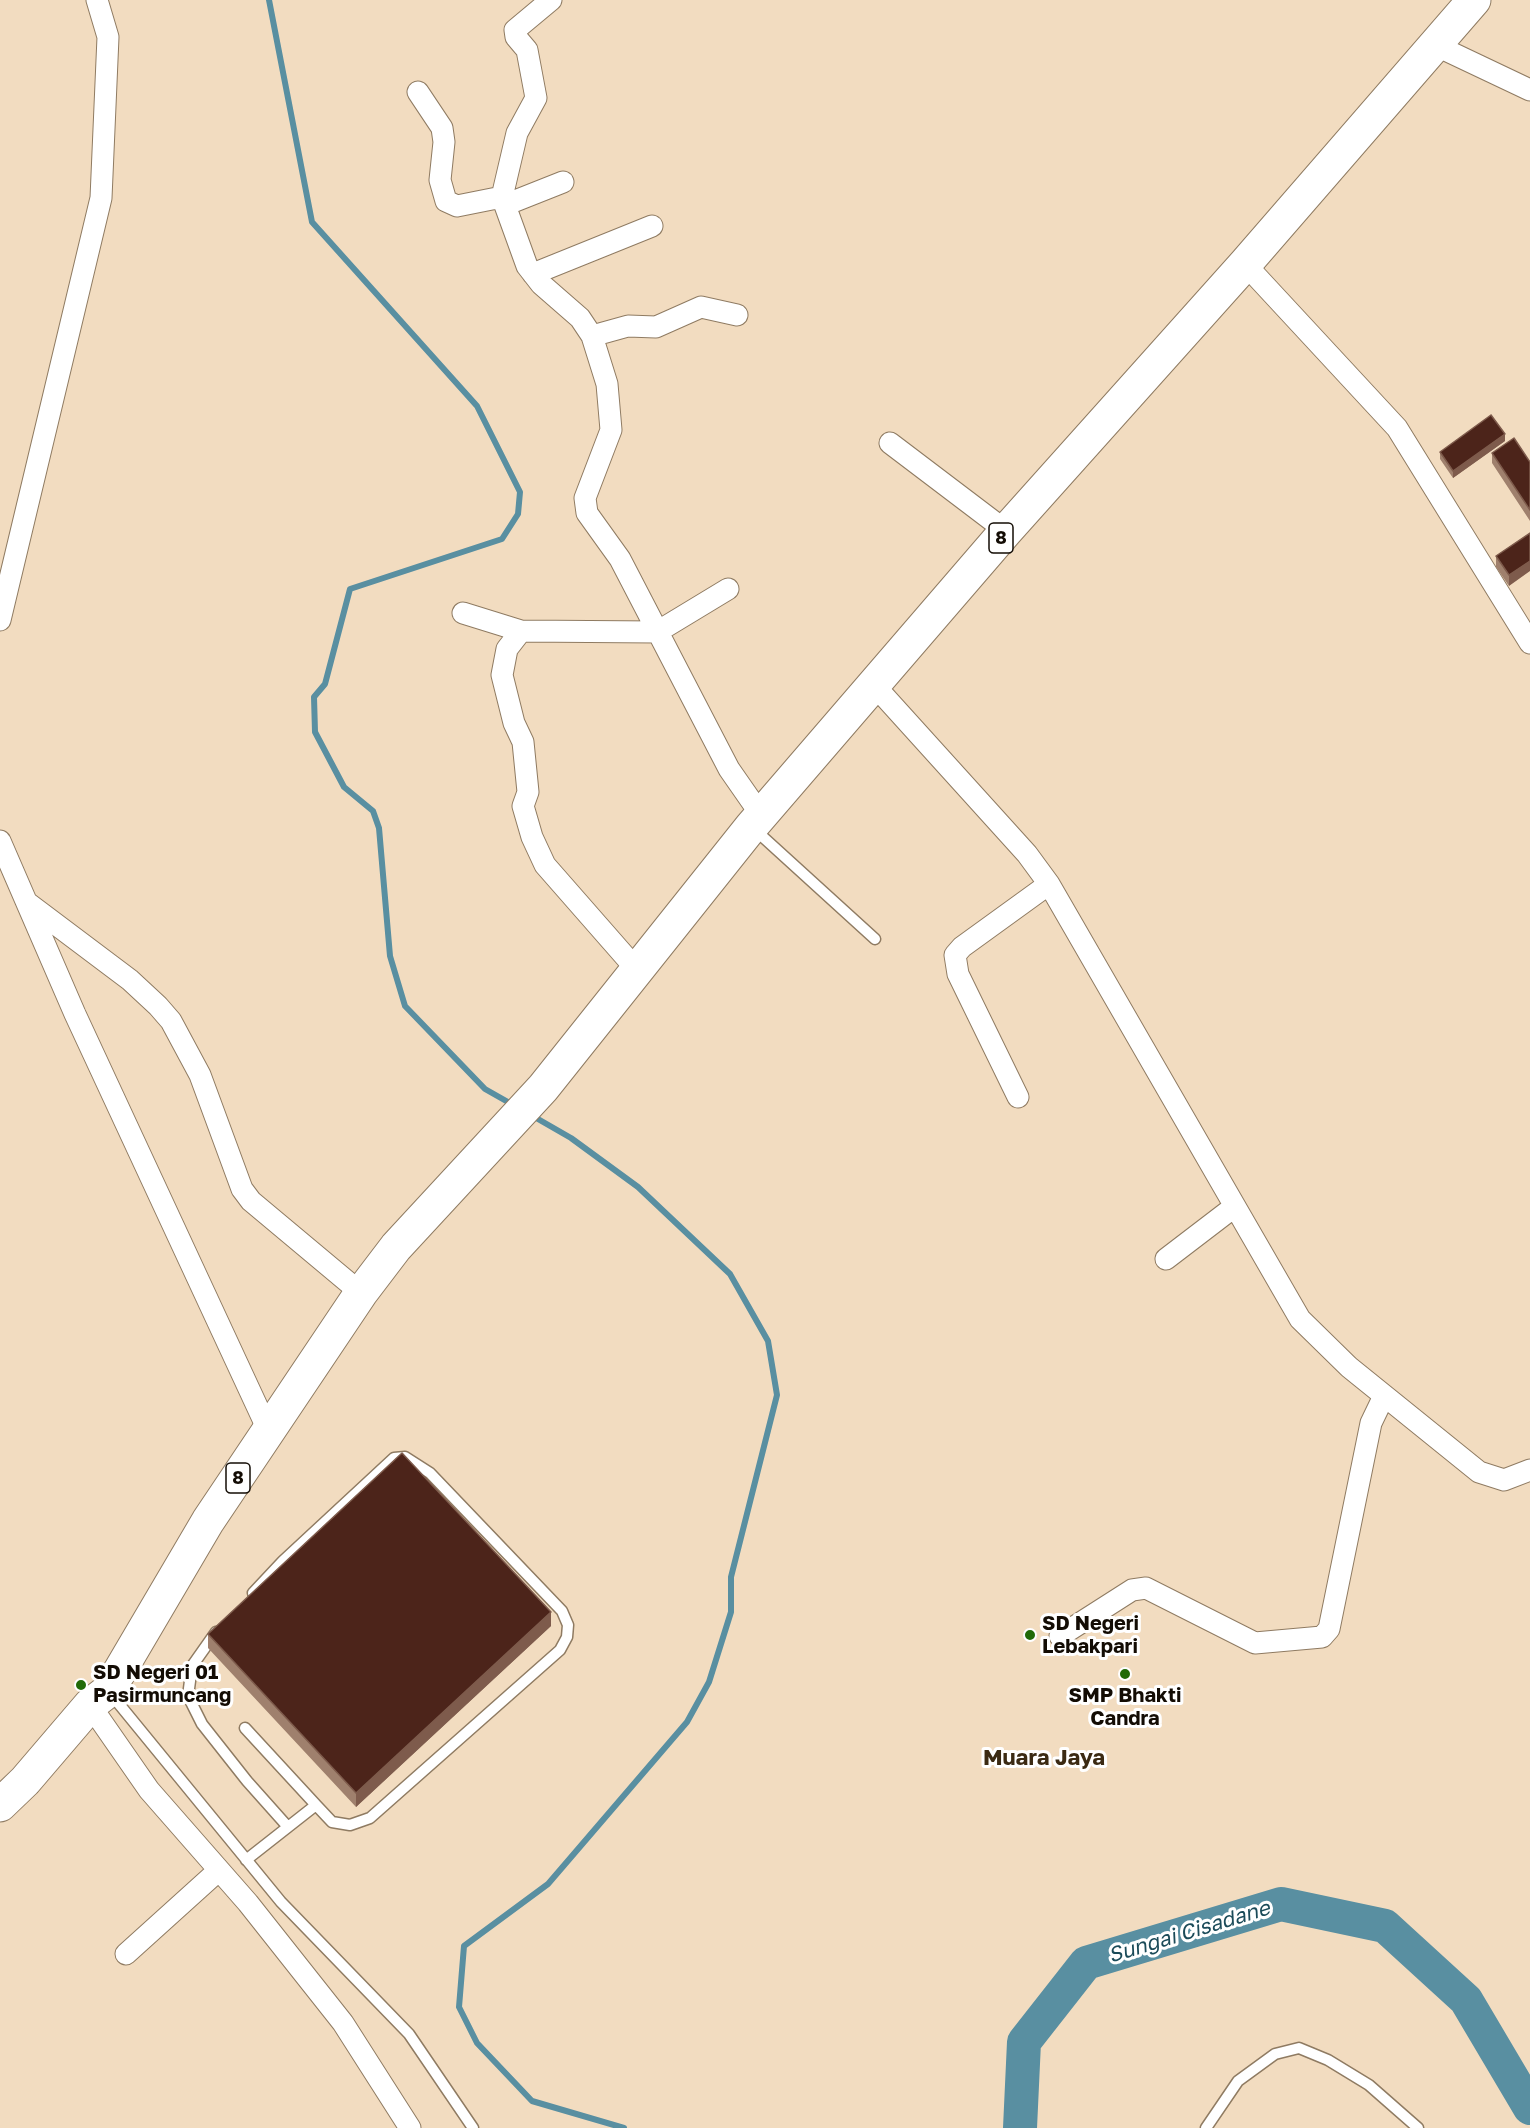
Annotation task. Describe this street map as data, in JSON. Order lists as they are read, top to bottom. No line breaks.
{"streets":{"highway":["8"]},"districts":["Muara Jaya"],"water":["Sungai Cisadane"],"places":["SD Negeri Lebakpari","SMP Bhakti Candra","SD Negeri 01 Pasirmuncang"]}
